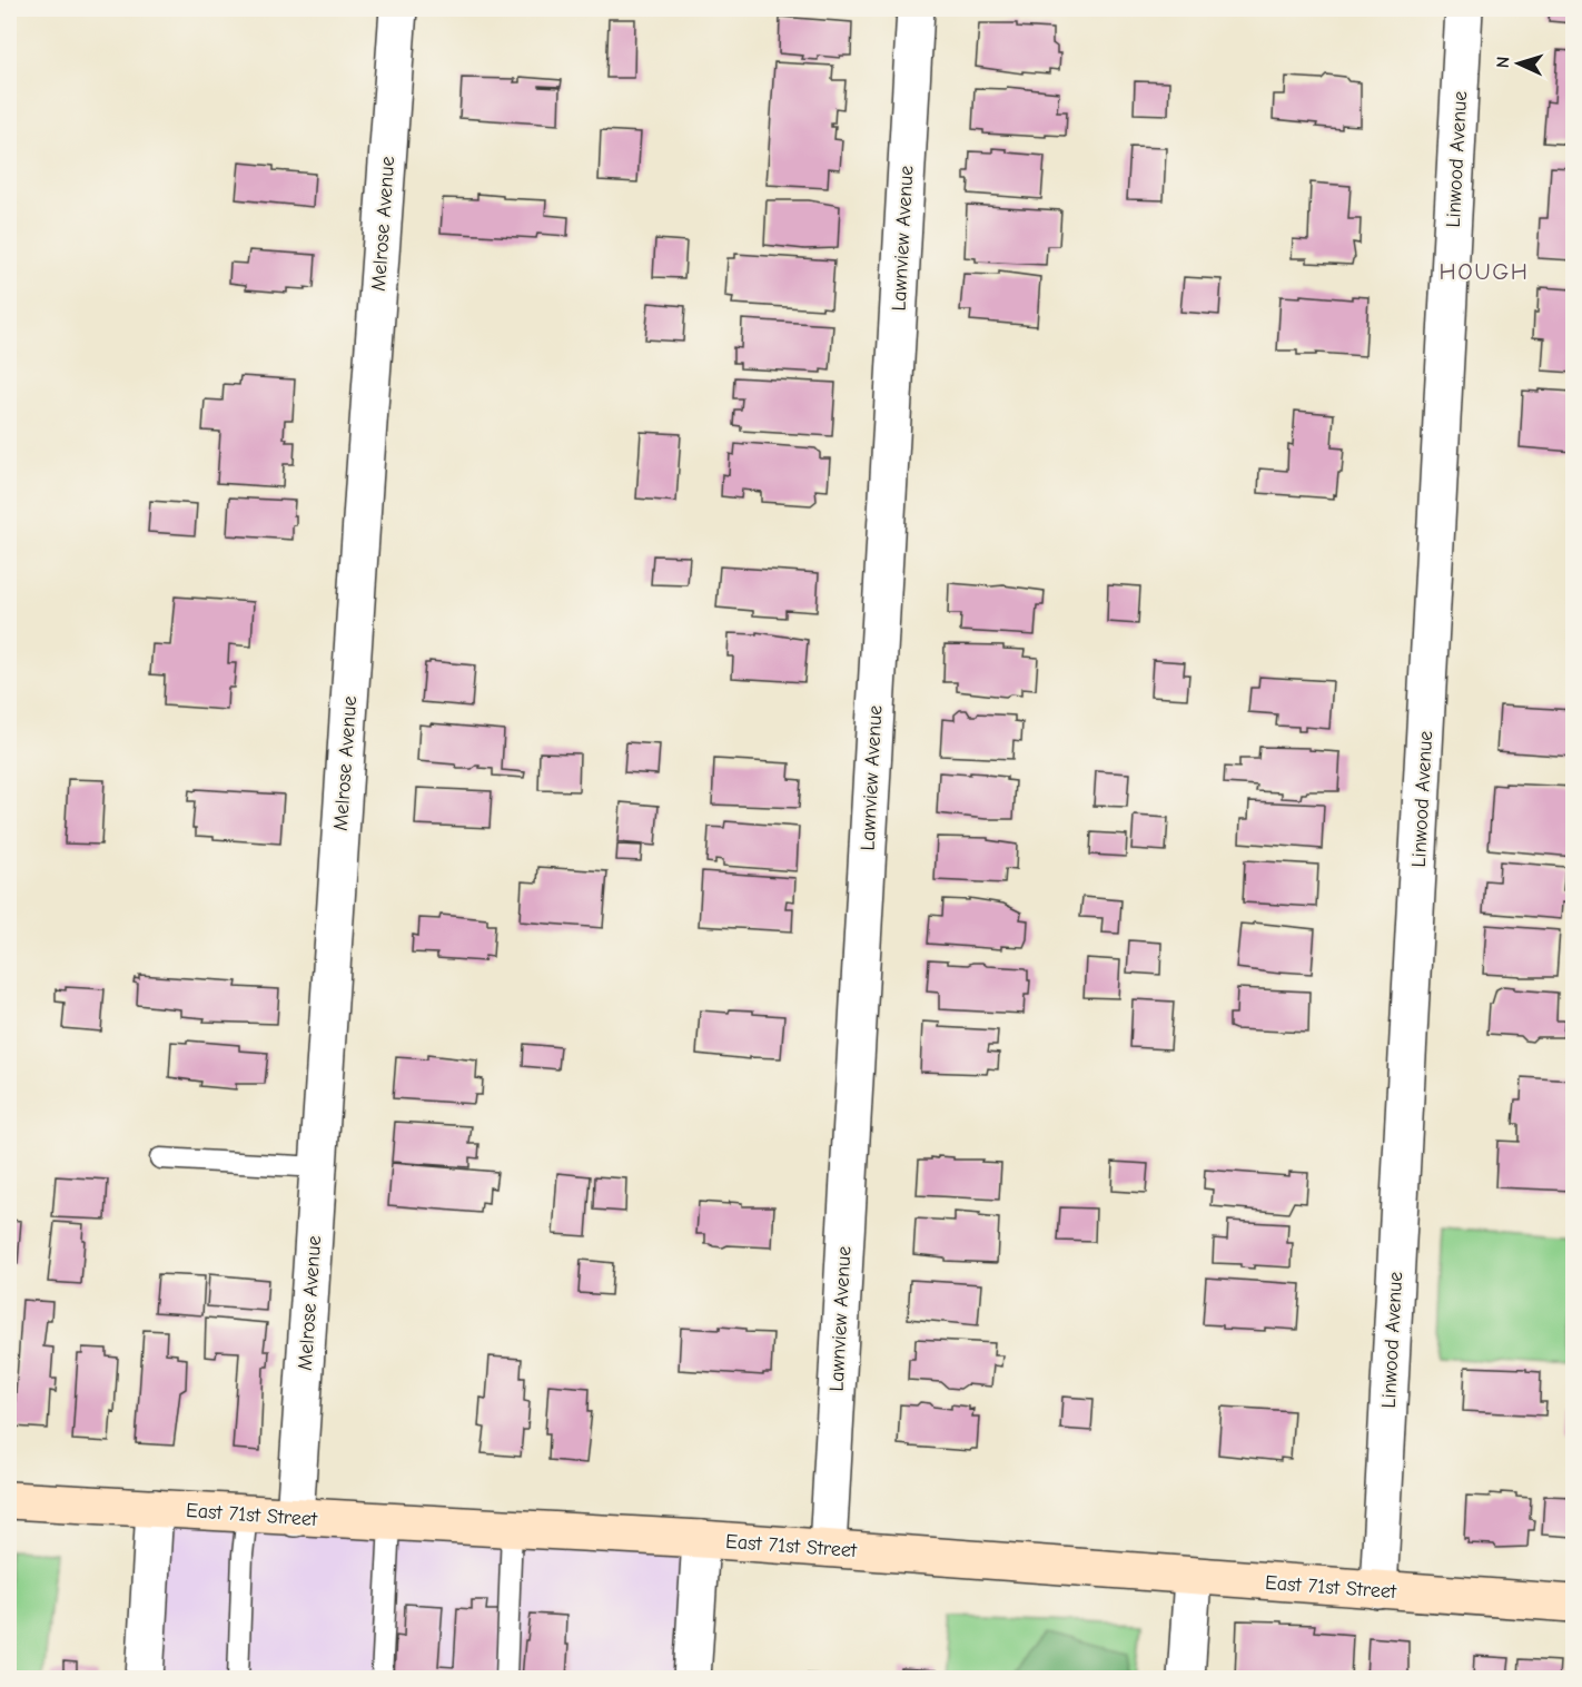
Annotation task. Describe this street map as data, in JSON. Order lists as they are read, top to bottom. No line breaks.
{"streets":{"street":["Linwood Avenue","Melrose Avenue","Lawnview Avenue","East 71st Street"]},"crossings":[["Linwood Avenue","East 71st Street"],["Melrose Avenue","East 71st Street"],["Lawnview Avenue","East 71st Street"]],"districts":["HOUGH"],"north":"left"}
